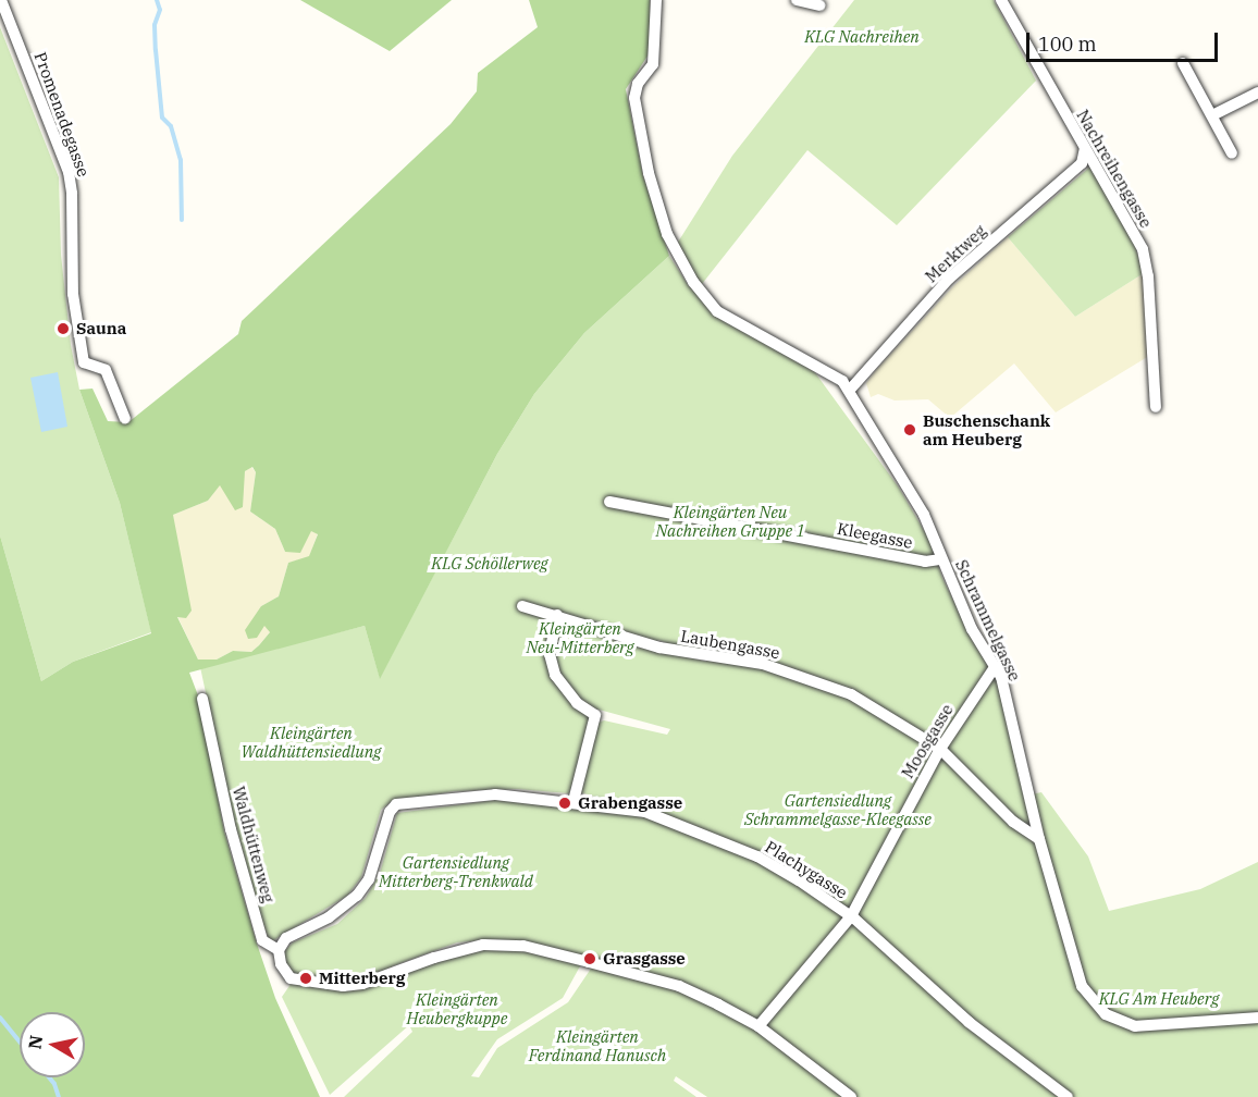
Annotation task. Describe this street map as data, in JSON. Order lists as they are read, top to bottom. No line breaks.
{"streets":{"street":["Promenadegasse","Nachreihengasse","Merktweg","Kleegasse","Schrammelgasse","Laubengasse","Moosgasse","Waldhüttenweg","Plachygasse"]},"crossings":[["Nachreihengasse","Merktweg"],["Merktweg","Schrammelgasse"],["Kleegasse","Schrammelgasse"],["Schrammelgasse","Laubengasse"],["Schrammelgasse","Moosgasse"],["Laubengasse","Moosgasse"],["Moosgasse","Waldhüttenweg"],["Moosgasse","Plachygasse"],["Waldhüttenweg","Plachygasse"]],"parks":["KLG Nachreihen","Kleingärten Neu Nachreihen Gruppe 1","KLG Schöllerweg","Kleingärten Neu-Mitterberg","Kleingärten Waldhüttensiedlung","Gartensiedlung Schrammelgasse-Kleegasse","Gartensiedlung Mitterberg-Trenkwald","Kleingärten Heubergkuppe","KLG Am Heuberg","Kleingärten Ferdinand Hanusch"],"places":["Sauna","Buschenschank am Heuberg","Grabengasse","Grasgasse","Mitterberg"],"scale_bar":"100 m","north":"left"}
